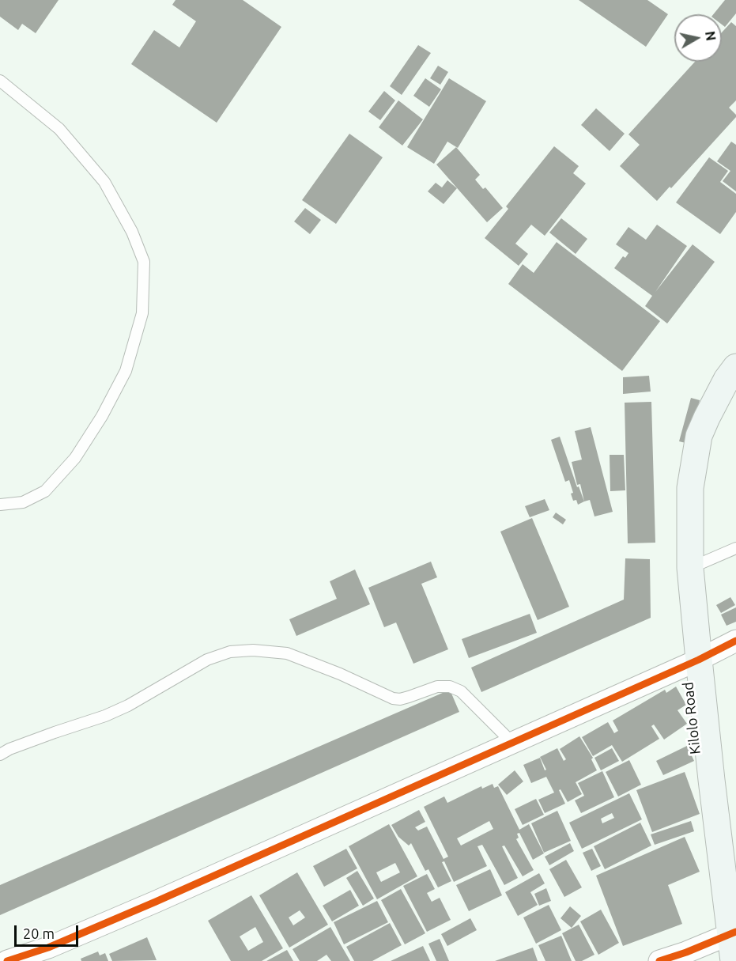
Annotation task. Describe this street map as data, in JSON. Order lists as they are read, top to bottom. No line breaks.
{"streets":{"main road":["Kilolo Road"]},"scale_bar":"20 m","north":"right"}
